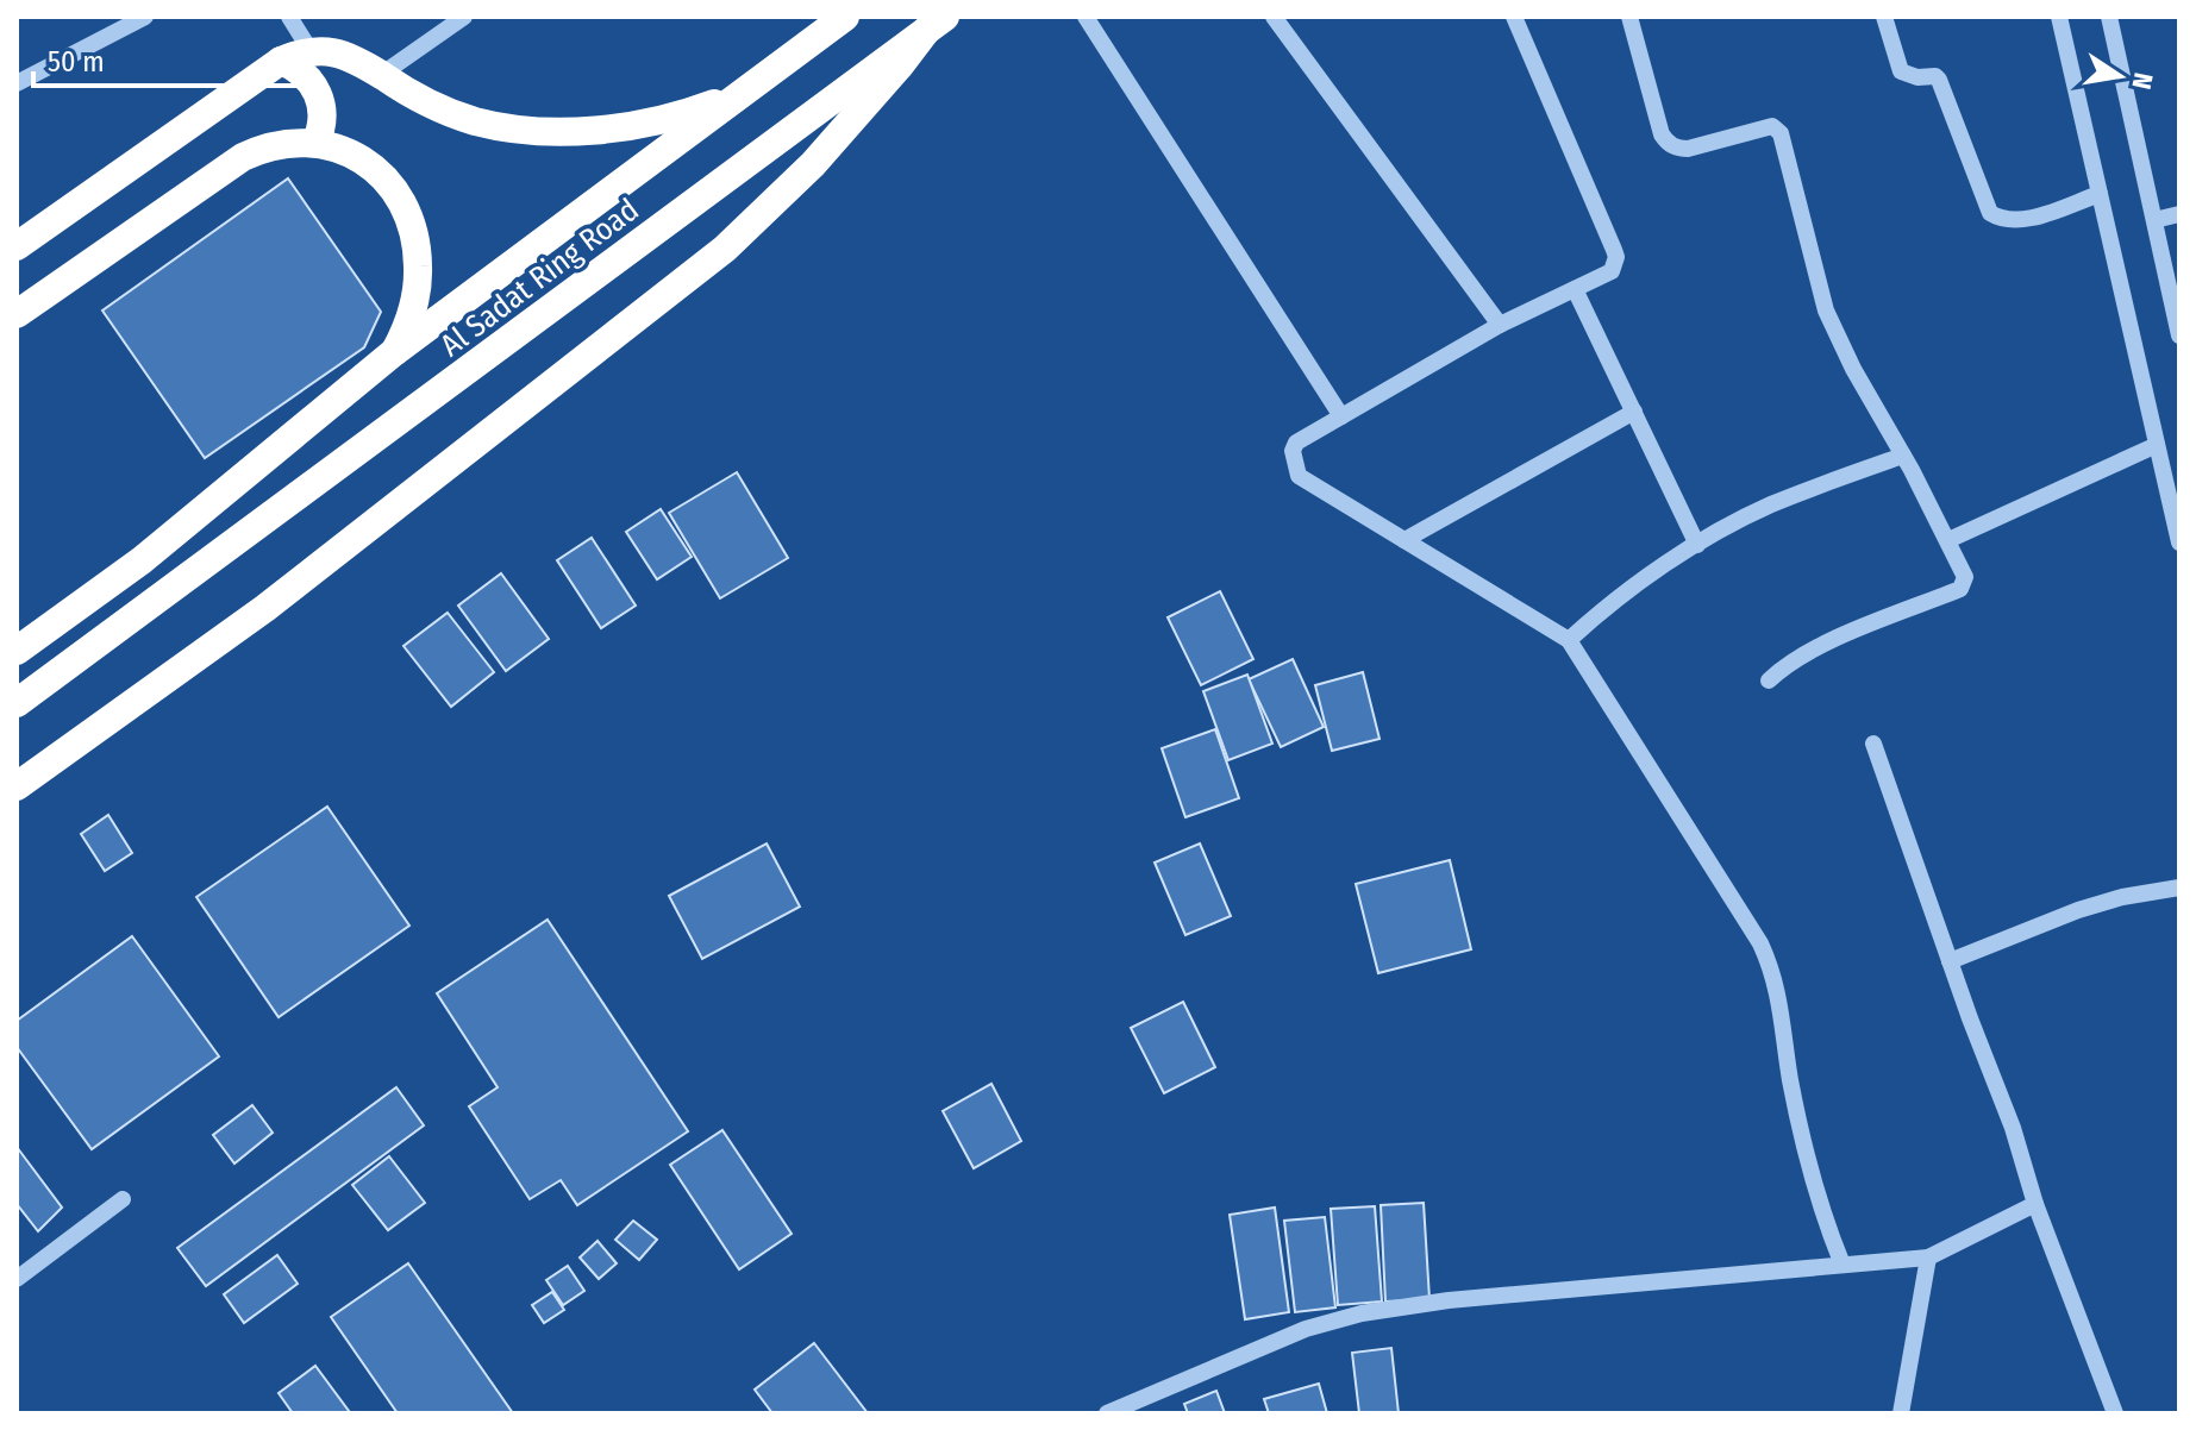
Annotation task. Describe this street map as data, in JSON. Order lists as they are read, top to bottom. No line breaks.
{"streets":{"highway":["Al Sadat Ring Road"]},"scale_bar":"50 m","north":"right"}
